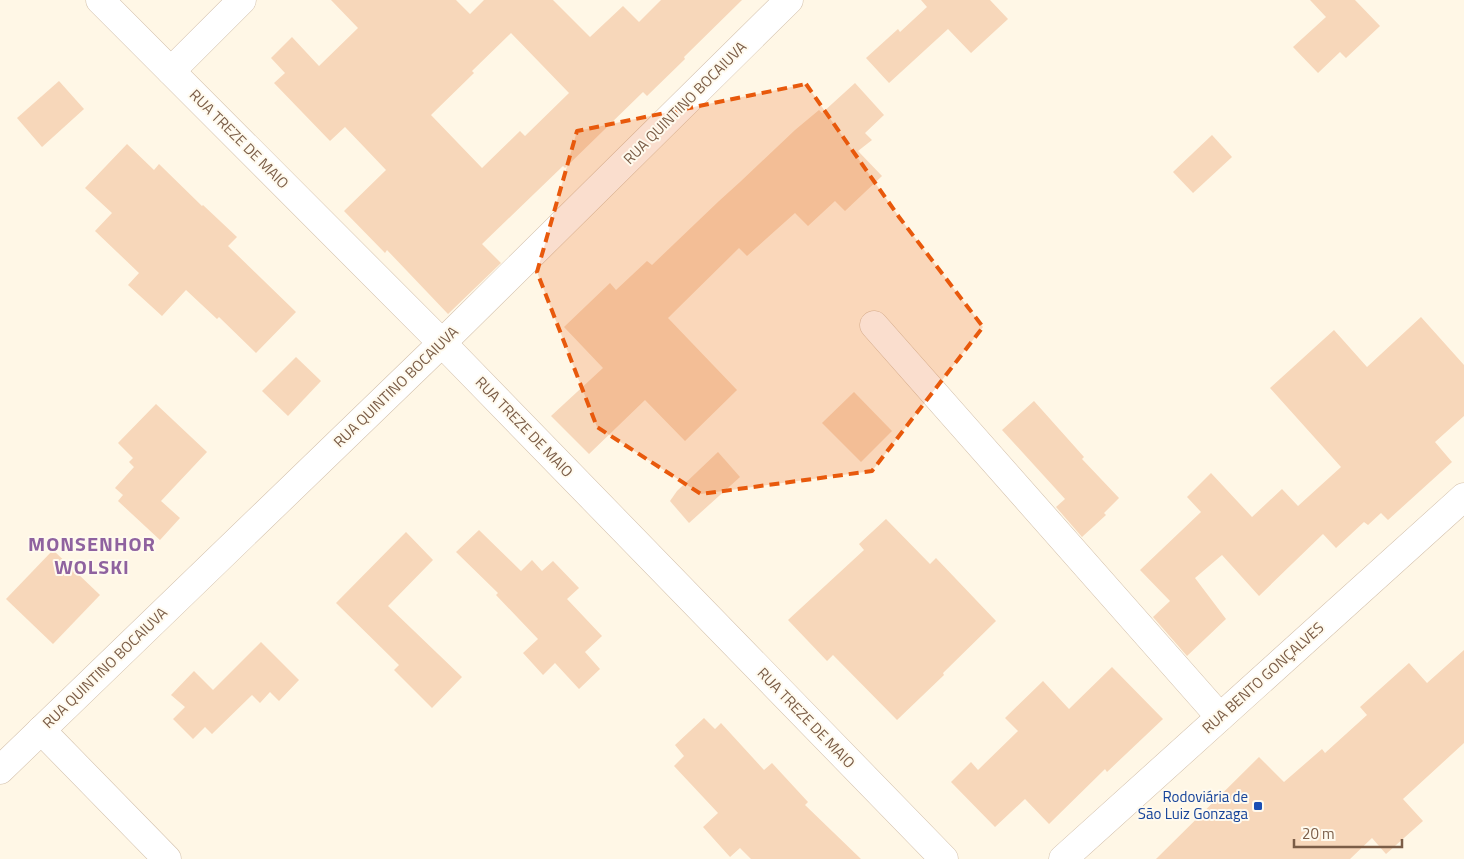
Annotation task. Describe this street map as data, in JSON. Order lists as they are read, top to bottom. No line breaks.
{"streets":{"street":["RUA QUINTINO BOCAIUVA","RUA TREZE DE MAIO","RUA BENTO GONÇALVES"]},"crossings":[["RUA QUINTINO BOCAIUVA","RUA TREZE DE MAIO"]],"districts":["MONSENHOR WOLSKI"],"places":{"transit":["Rodoviária de São Luiz Gonzaga"]},"scale_bar":"20 m"}
